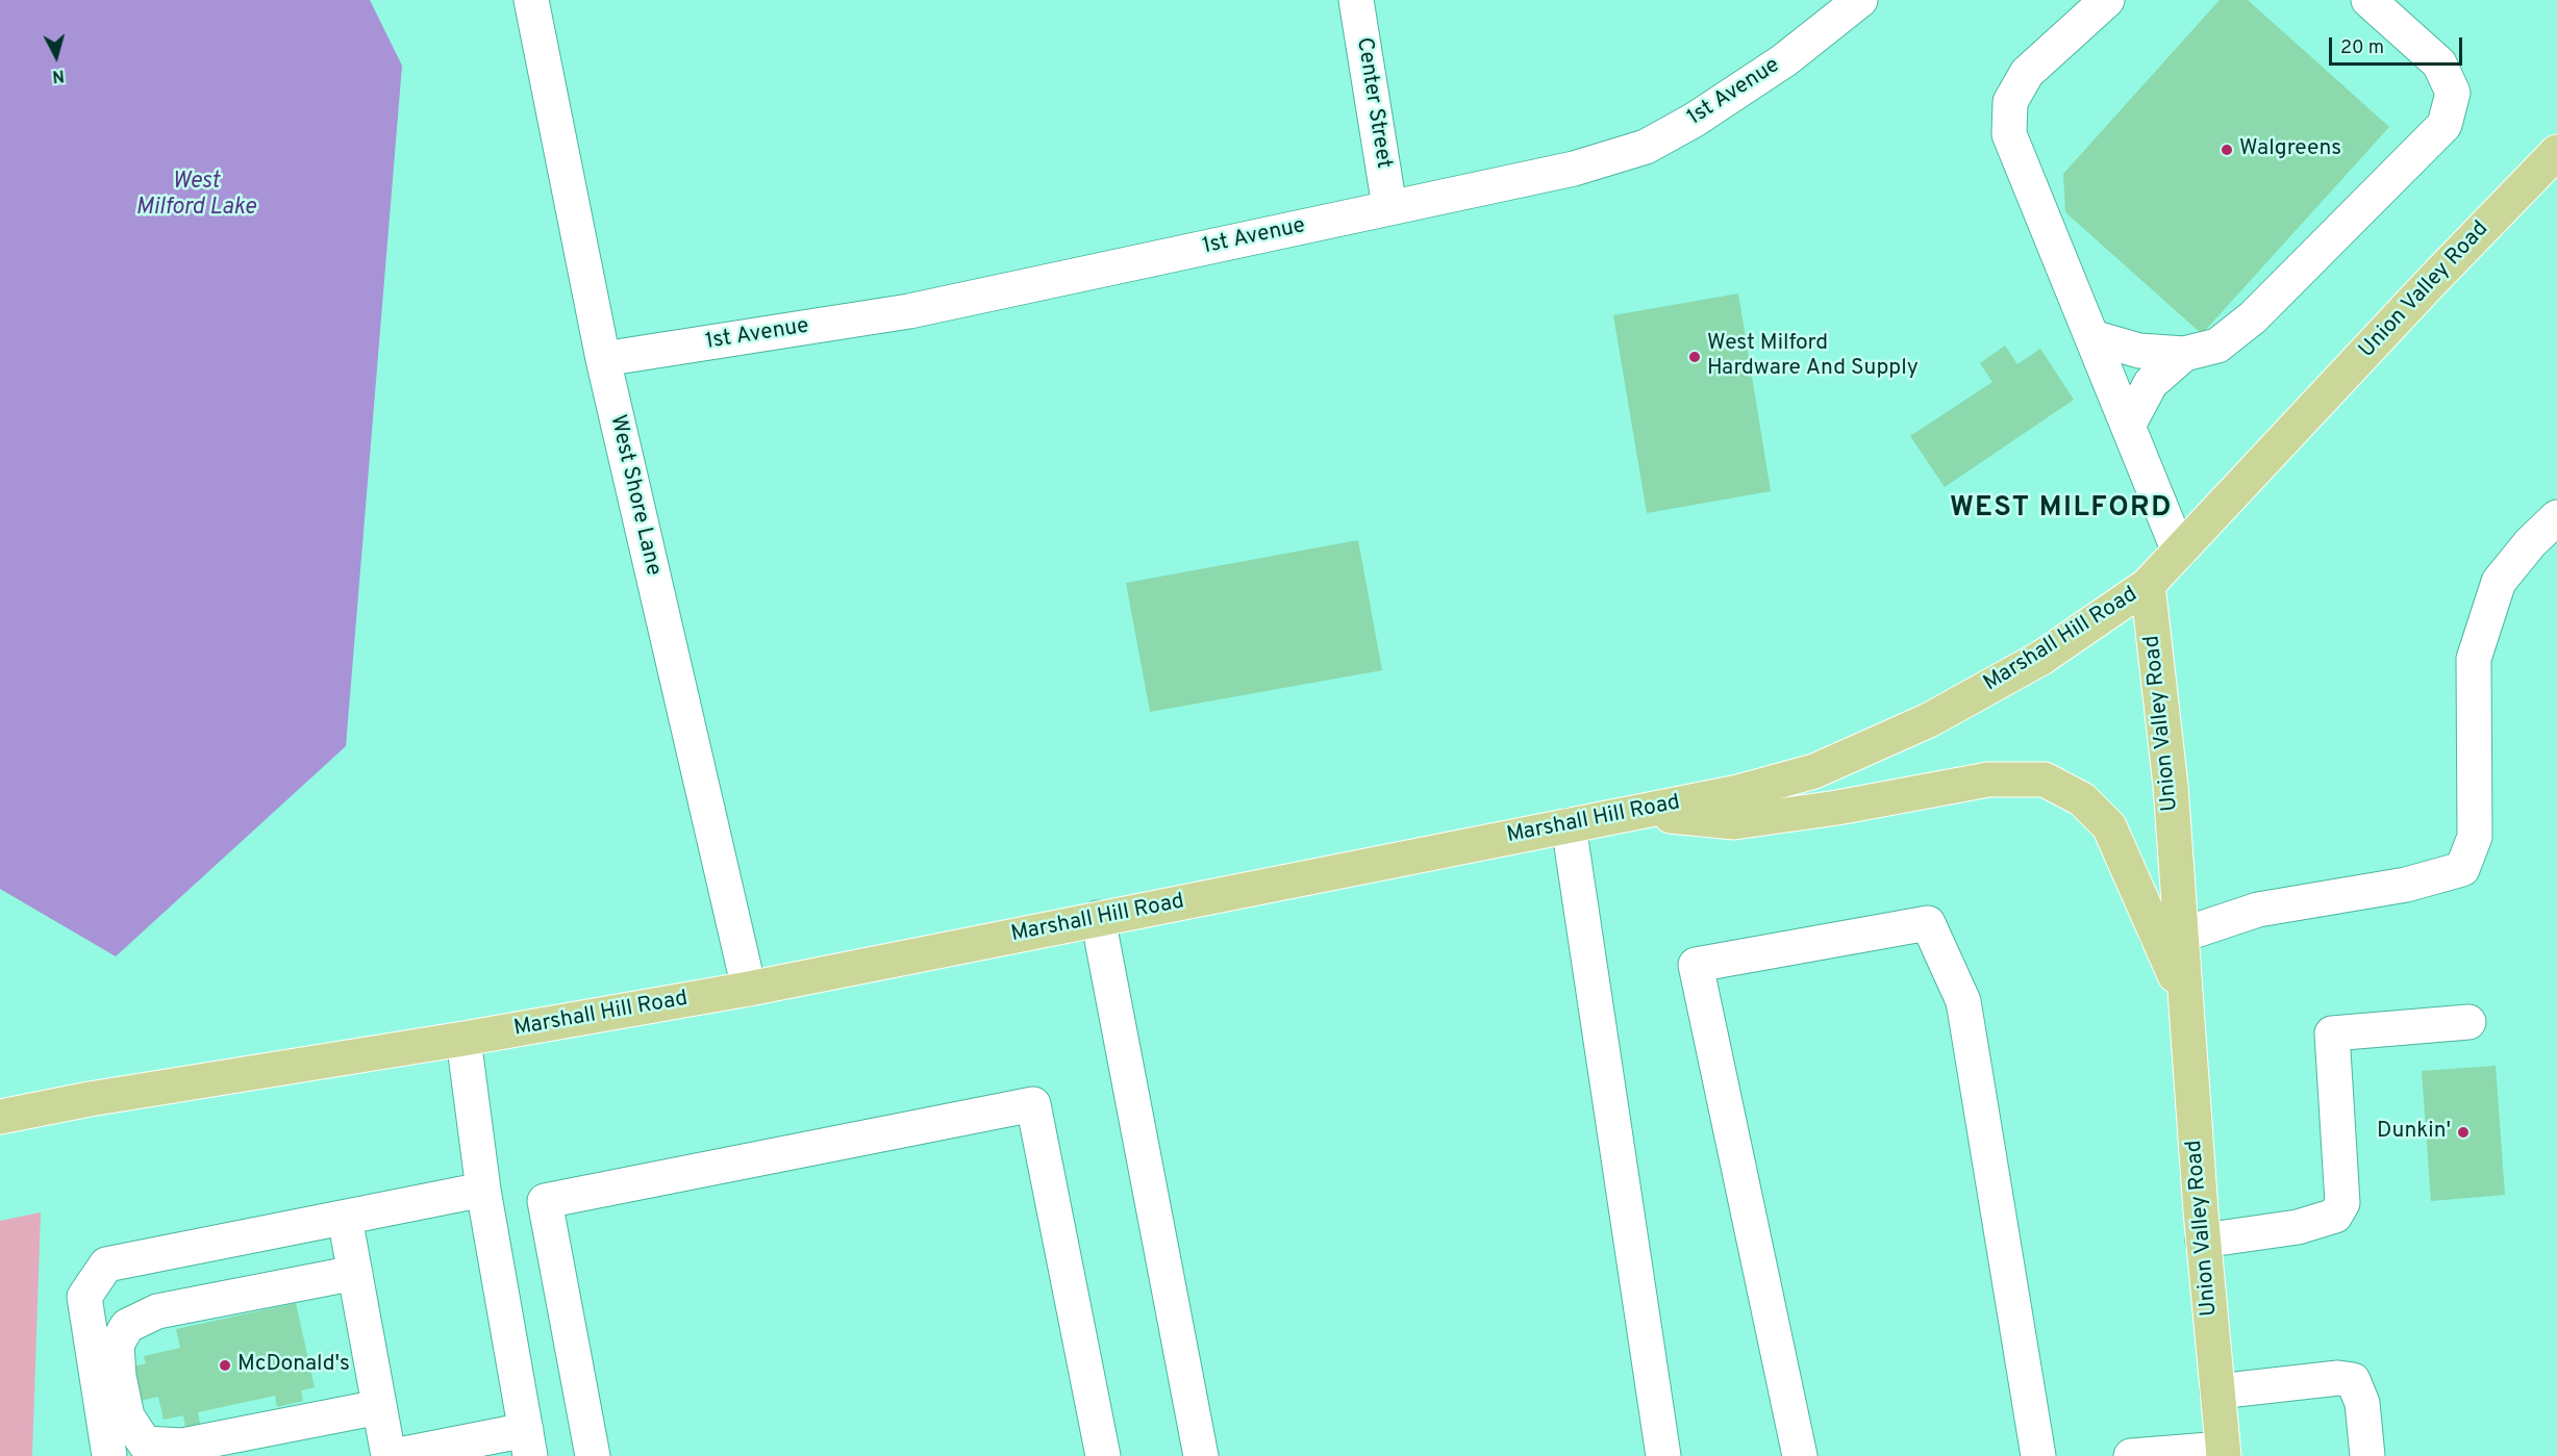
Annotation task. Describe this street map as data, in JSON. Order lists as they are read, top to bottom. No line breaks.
{"streets":{"main road":["Union Valley Road","Marshall Hill Road"],"street":["1st Avenue","Center Street","West Shore Lane"]},"crossings":[["1st Avenue","Center Street"],["1st Avenue","West Shore Lane"],["Union Valley Road","Marshall Hill Road"],["West Shore Lane","Marshall Hill Road"]],"districts":["WEST MILFORD"],"water":["West Milford Lake"],"places":["Walgreens","West Milford Hardware And Supply","Dunkin'","McDonald's"],"scale_bar":"20 m","north":"bottom"}
